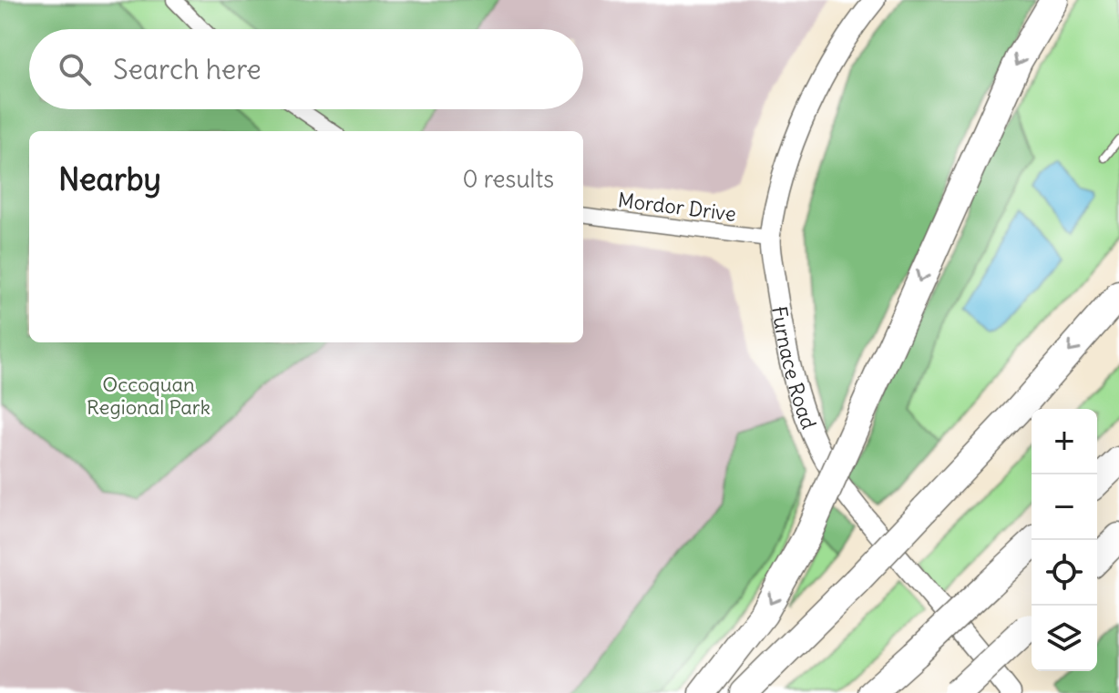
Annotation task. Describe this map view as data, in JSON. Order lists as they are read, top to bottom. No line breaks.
{"streets":{"main road":["Furnace Road"],"street":["Mordor Drive"]},"crossings":[["Mordor Drive","Furnace Road"]],"parks":["Occoquan Regional Park"],"page":{"search":"Search here","heading":["Nearby","0 results"],"map_buttons":["+","−"]}}
